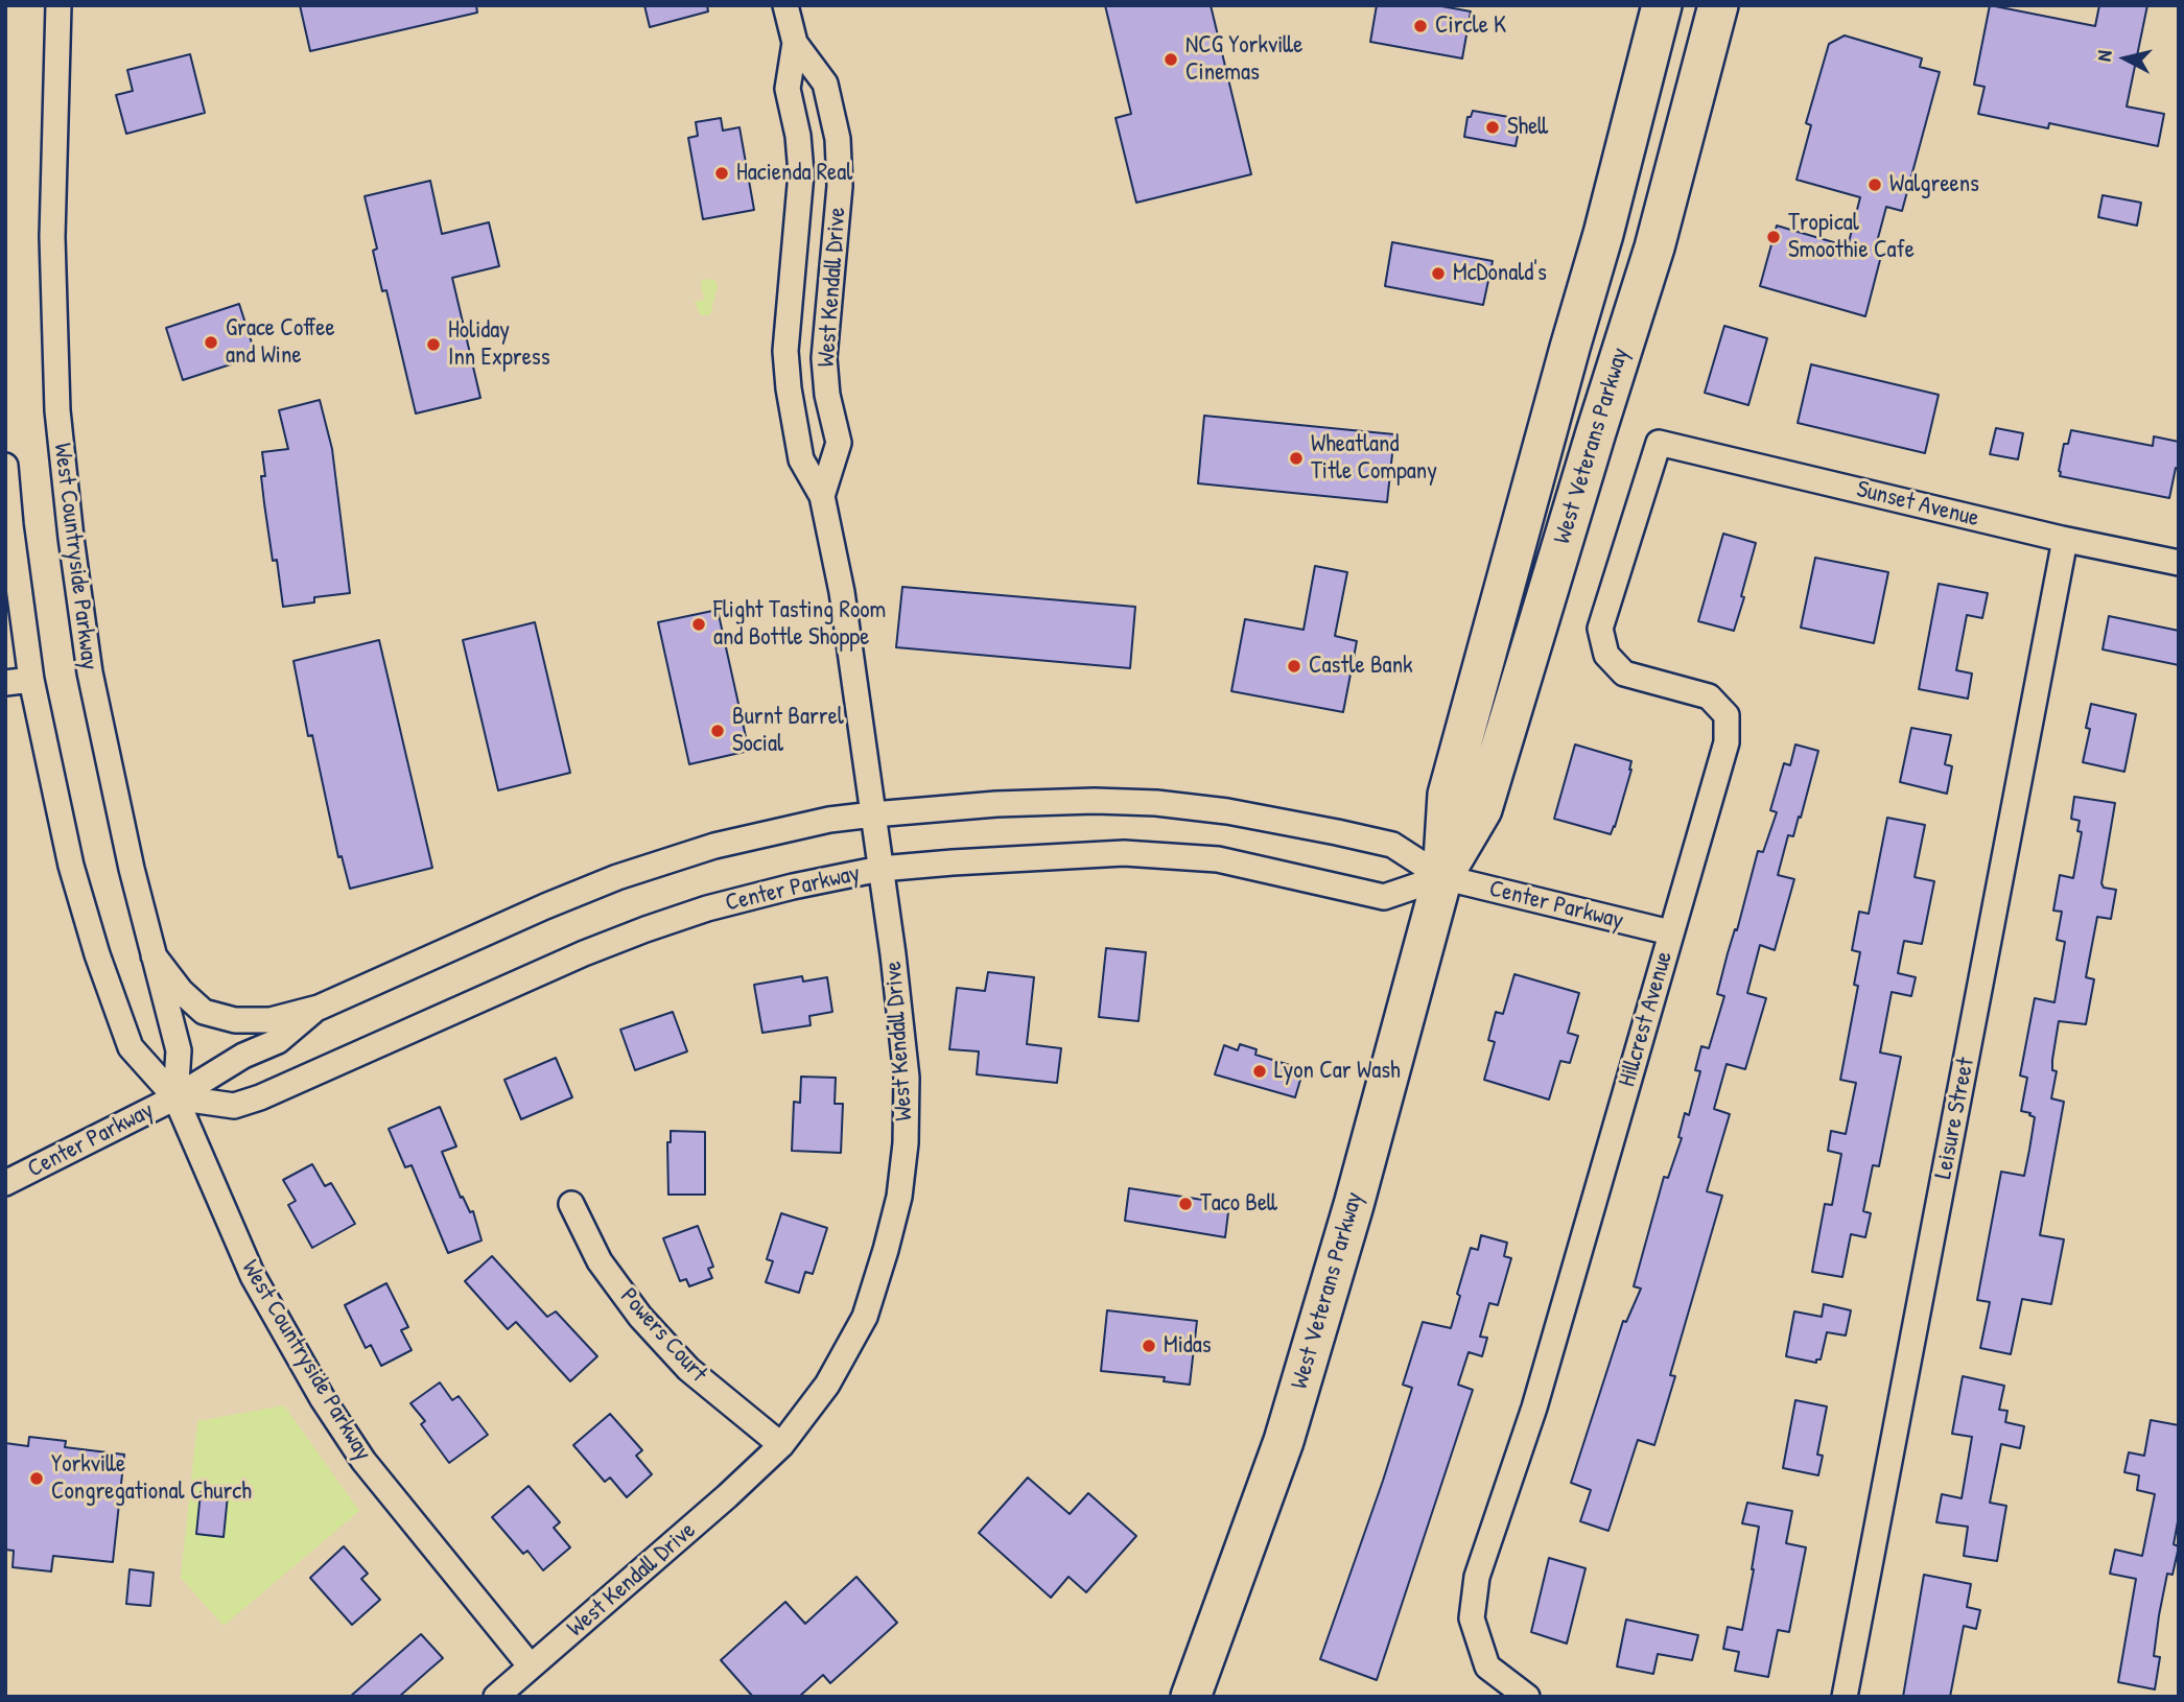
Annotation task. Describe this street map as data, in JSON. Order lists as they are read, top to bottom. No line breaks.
{"streets":{"main road":["West Veterans Parkway"],"street":["West Kendall Drive","Sunset Avenue","West Countryside Parkway","Center Parkway","Hillcrest Avenue","Leisure Street","Powers Court"]},"crossings":[["West Kendall Drive","West Countryside Parkway"],["West Kendall Drive","Center Parkway"],["West Kendall Drive","Powers Court"],["West Veterans Parkway","Center Parkway"],["Sunset Avenue","Hillcrest Avenue"],["Sunset Avenue","Leisure Street"],["West Countryside Parkway","Center Parkway"],["Center Parkway","Hillcrest Avenue"]],"places":["Circle K","NCG Yorkville Cinemas","Shell","Hacienda Real","Walgreens","Tropical Smoothie Cafe","McDonald's","Grace Coffee and Wine","Holiday Inn Express","Wheatland Title Company","Flight Tasting Room and Bottle Shoppe","Castle Bank","Burnt Barrel Social","Lyon Car Wash","Taco Bell","Midas","Yorkville Congregational Church"],"north":"left"}
